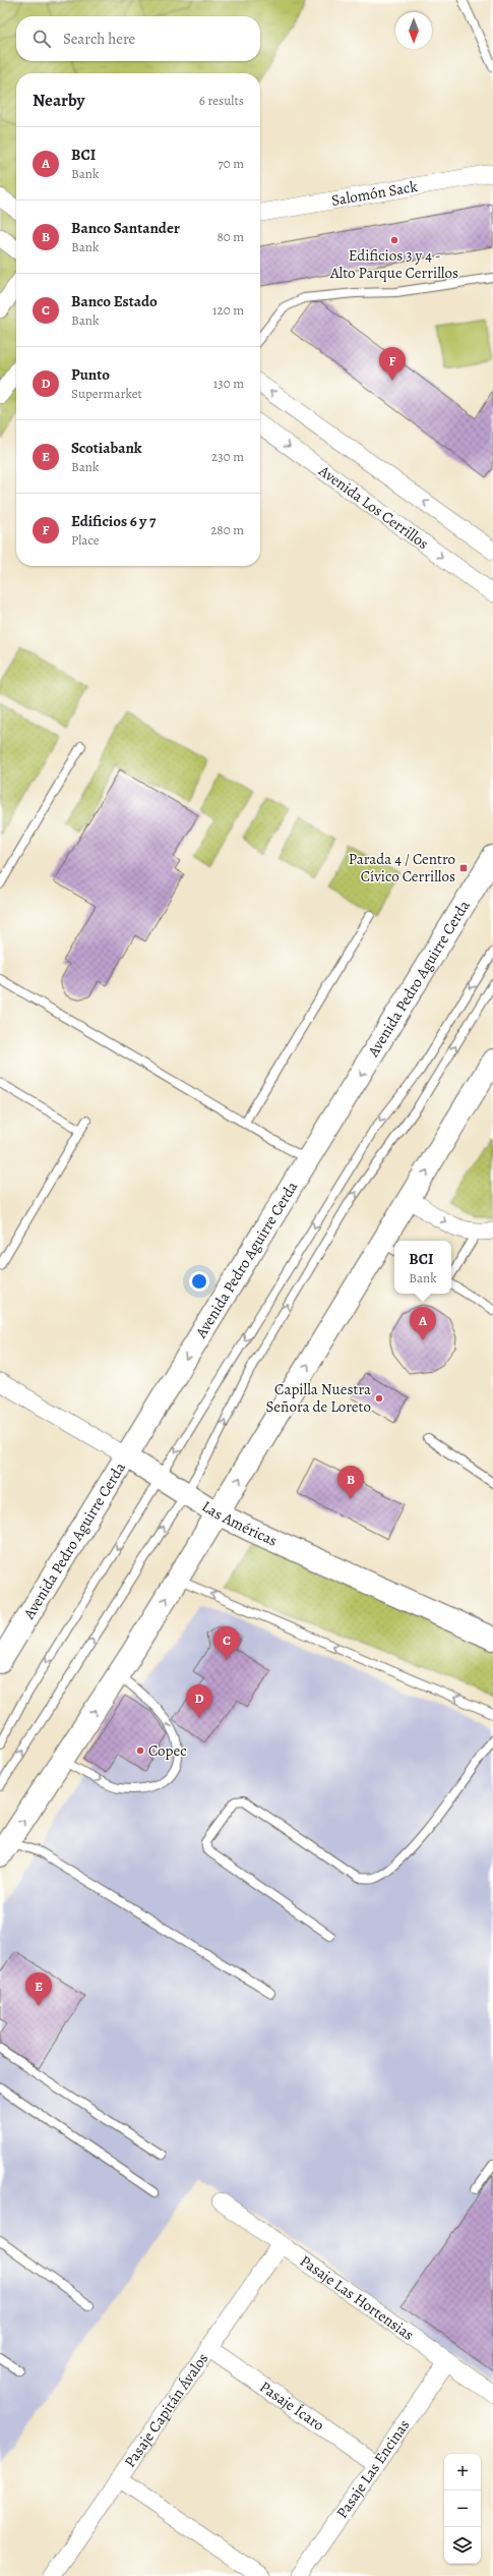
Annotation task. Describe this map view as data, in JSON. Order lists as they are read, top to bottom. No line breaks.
{"streets":{"main road":["Avenida Pedro Aguirre Cerda","Las Américas"],"street":["Salomón Sack","Avenida Los Cerrillos","Pasaje Las Hortensias","Pasaje Ícaro","Pasaje Capitán Ávalos","Pasaje Las Encinas"]},"crossings":[["Avenida Pedro Aguirre Cerda","Las Américas"],["Pasaje Las Hortensias","Pasaje Capitán Ávalos"],["Pasaje Las Hortensias","Pasaje Las Encinas"],["Pasaje Ícaro","Pasaje Capitán Ávalos"],["Pasaje Ícaro","Pasaje Las Encinas"]],"places":{"other":["Edificios 3 y 4 - Alto Parque Cerrillos","Capilla Nuestra Señora de Loreto","Copec"],"transit":["Parada 4 / Centro Cívico Cerrillos"]},"north":"bottom","page":{"search":"Search here","heading":["Nearby","6 results"],"list":[{"mark":"A","name":"BCI","note":"Bank","value":"70 m"},{"mark":"B","name":"Banco Santander","note":"Bank","value":"80 m"},{"mark":"C","name":"Banco Estado","note":"Bank","value":"120 m"},{"mark":"D","name":"Punto","note":"Supermarket","value":"130 m"},{"mark":"E","name":"Scotiabank","note":"Bank","value":"230 m"},{"mark":"F","name":"Edificios 6 y 7","note":"Place","value":"280 m"}],"pins":["F","A","B","C","D","E"],"popup":["BCI","Bank"],"map_buttons":["+","−"]}}
